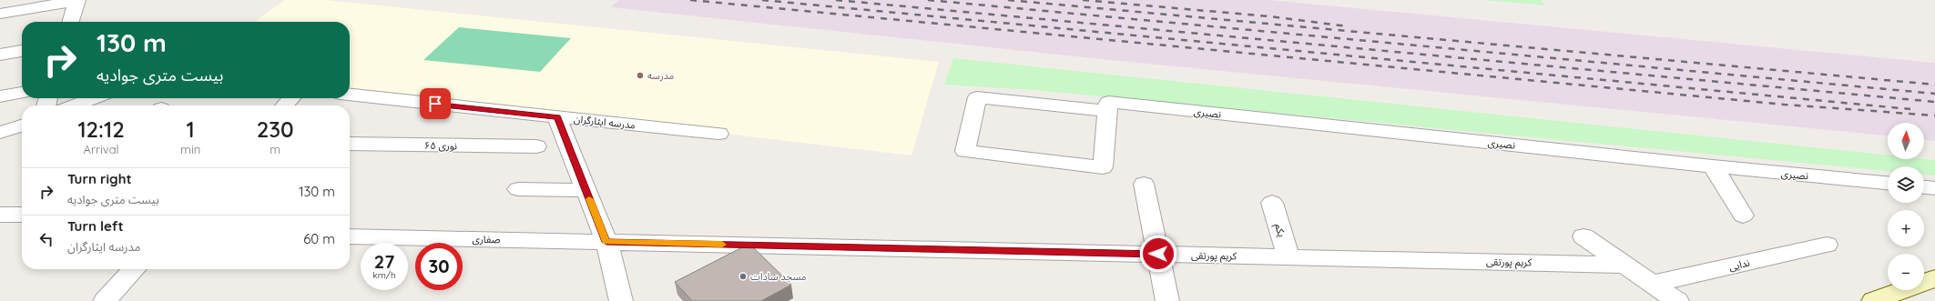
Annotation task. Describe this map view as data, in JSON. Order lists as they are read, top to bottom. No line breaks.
{"streets":{"street":["نصیری","مدرسه ایثارگران","نوری ۶۵","یکم","صفاری","کریم پورتقی","ندایی"]},"crossings":[["یکم","کریم پورتقی"],["صفاری","کریم پورتقی"]],"places":["مدرسه","مسجد سادات"],"north":"top","page":{"turn":["130 m","بیست متری جوادیه"],"eta":["12:12","Arrival","1","min","230","m"],"map_buttons":["+","−"],"list":[{"name":"Turn right","note":"بیست متری جوادیه","value":"130 m"},{"name":"Turn left","note":"مدرسه ایثارگران","value":"60 m"}],"speed":"27 km/h","limit":"30"}}
